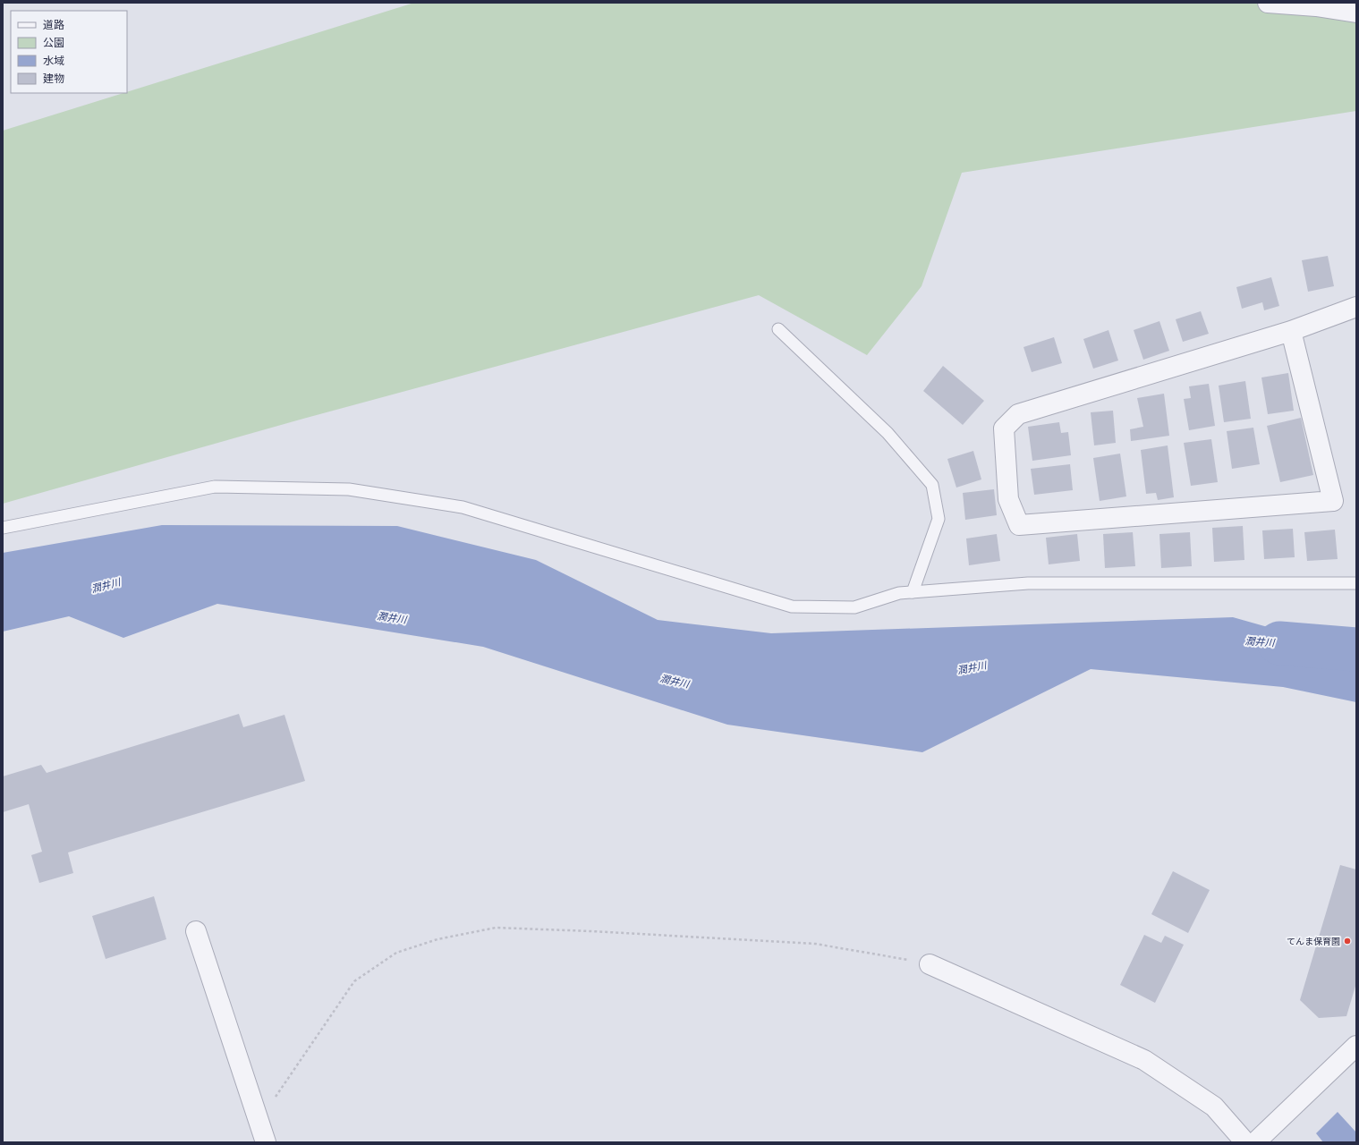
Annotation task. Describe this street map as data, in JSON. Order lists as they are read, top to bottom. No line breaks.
{"water":["潤井川"],"places":["てんま保育園"],"legend":["道路","公園","水域","建物"]}
